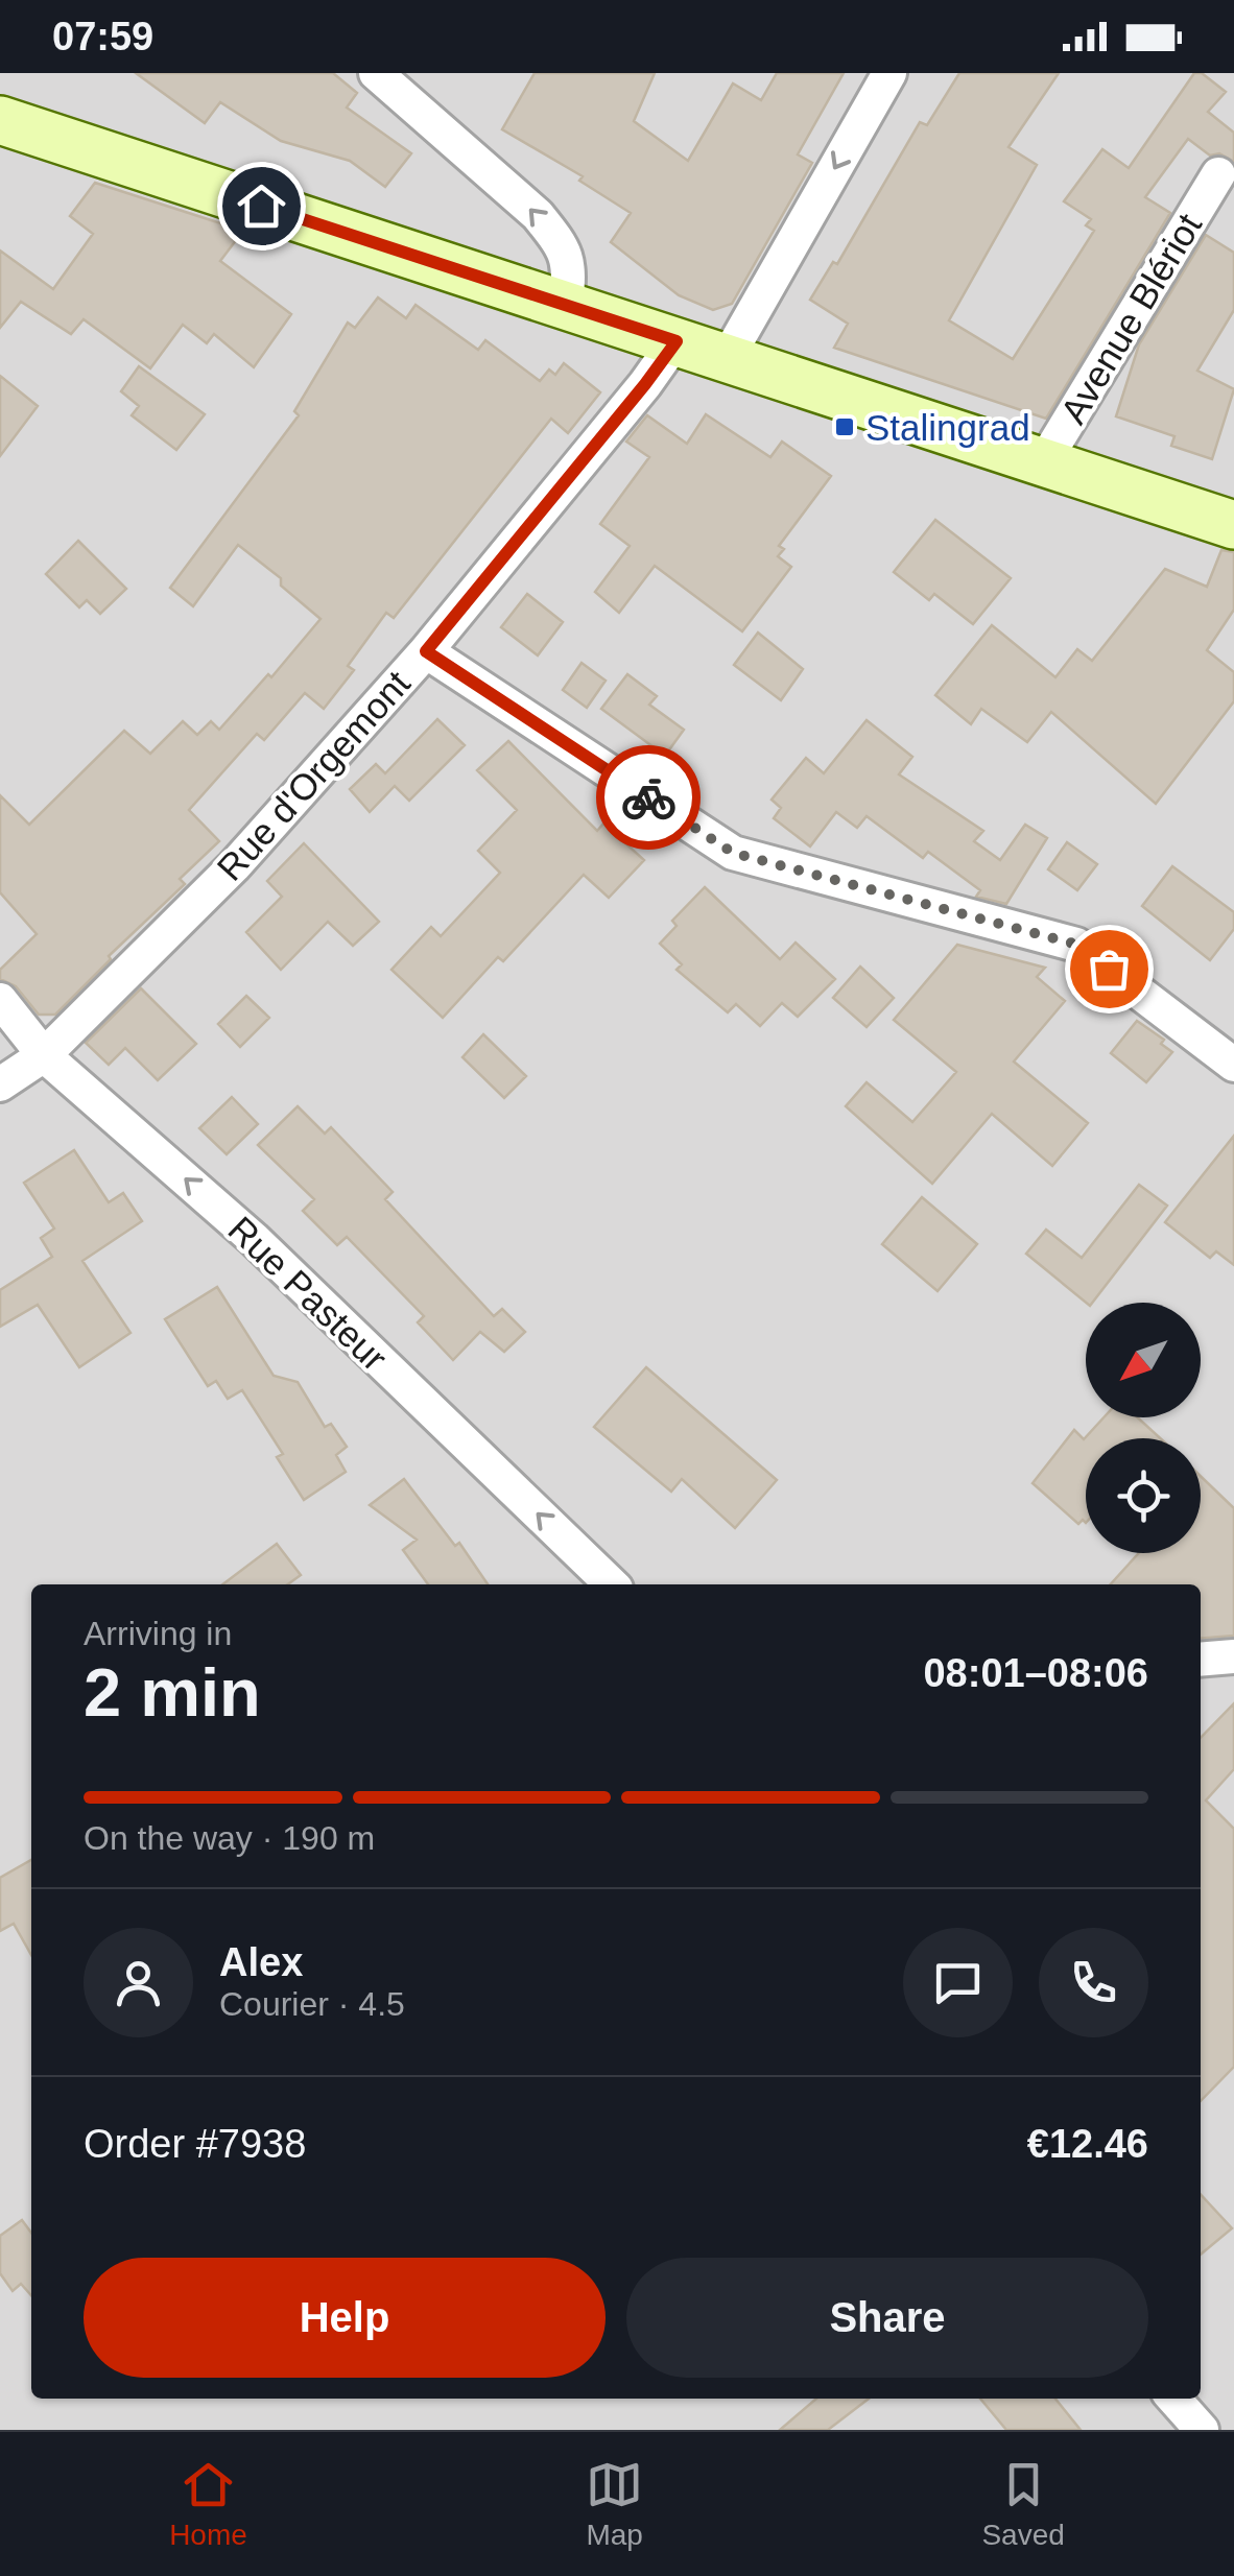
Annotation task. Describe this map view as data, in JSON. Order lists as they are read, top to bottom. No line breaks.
{"streets":{"street":["Avenue Blériot","Rue d'Orgemont","Rue Pasteur"]},"crossings":[["Rue d'Orgemont","Rue Pasteur"]],"one_way":["Rue Pasteur"],"places":{"transit":["Stalingrad"]},"north":"bottom left","page":{"status":"07:59","heading":["2 min","Arriving in","08:01–08:06"],"panel":["Alex","Courier · 4.5","Order #7938","€12.46"],"bar":"On the way · 190 m","buttons":["Help","Share"],"tabs":["Home","Map","Saved"]}}
